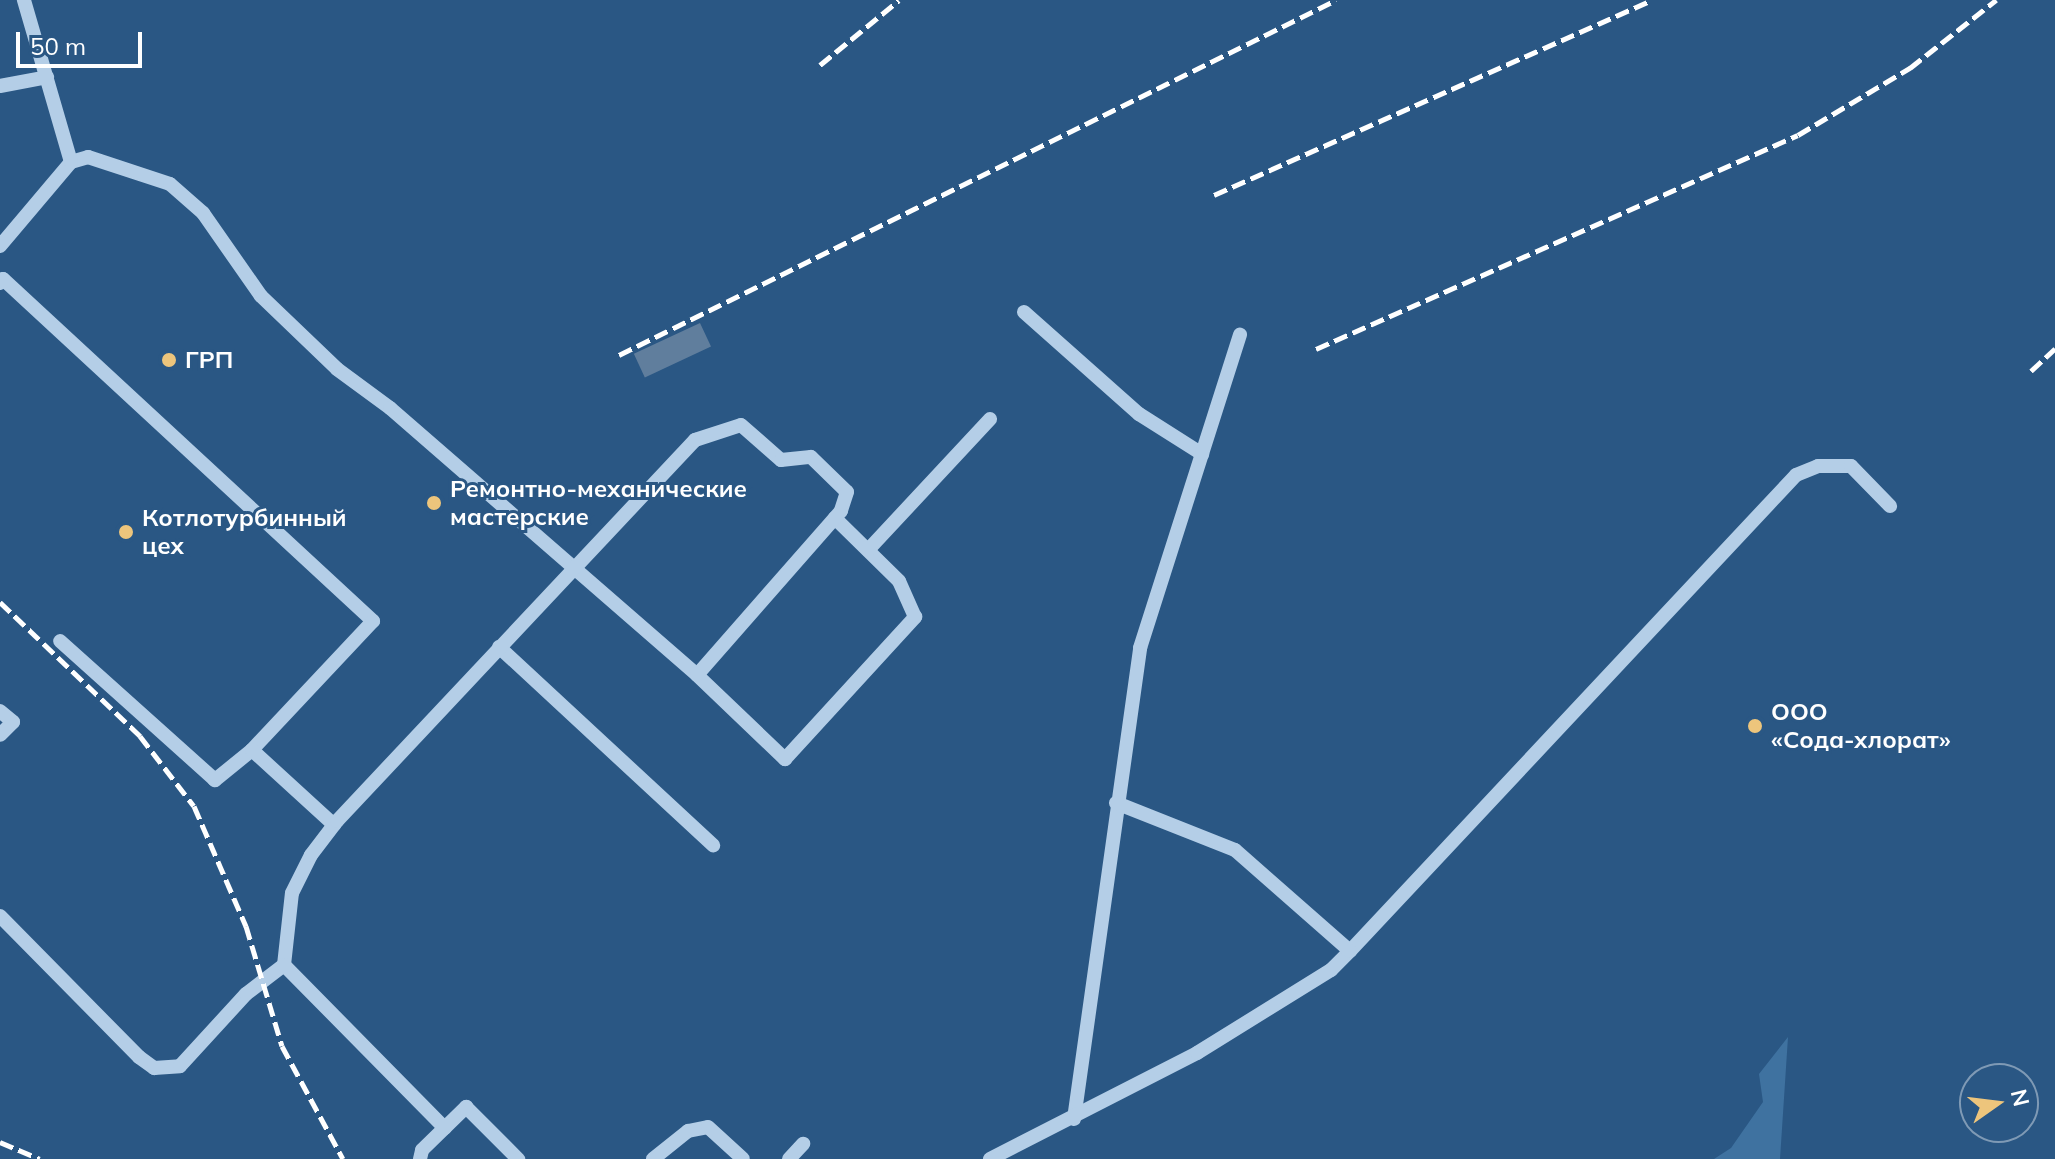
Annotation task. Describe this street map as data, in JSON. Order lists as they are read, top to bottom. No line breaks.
{"places":["ГРП","Ремонтно-механические мастерские","Котлотурбинный цех","ООО «Сода-хлорат»"],"scale_bar":"50 m","north":"right"}
